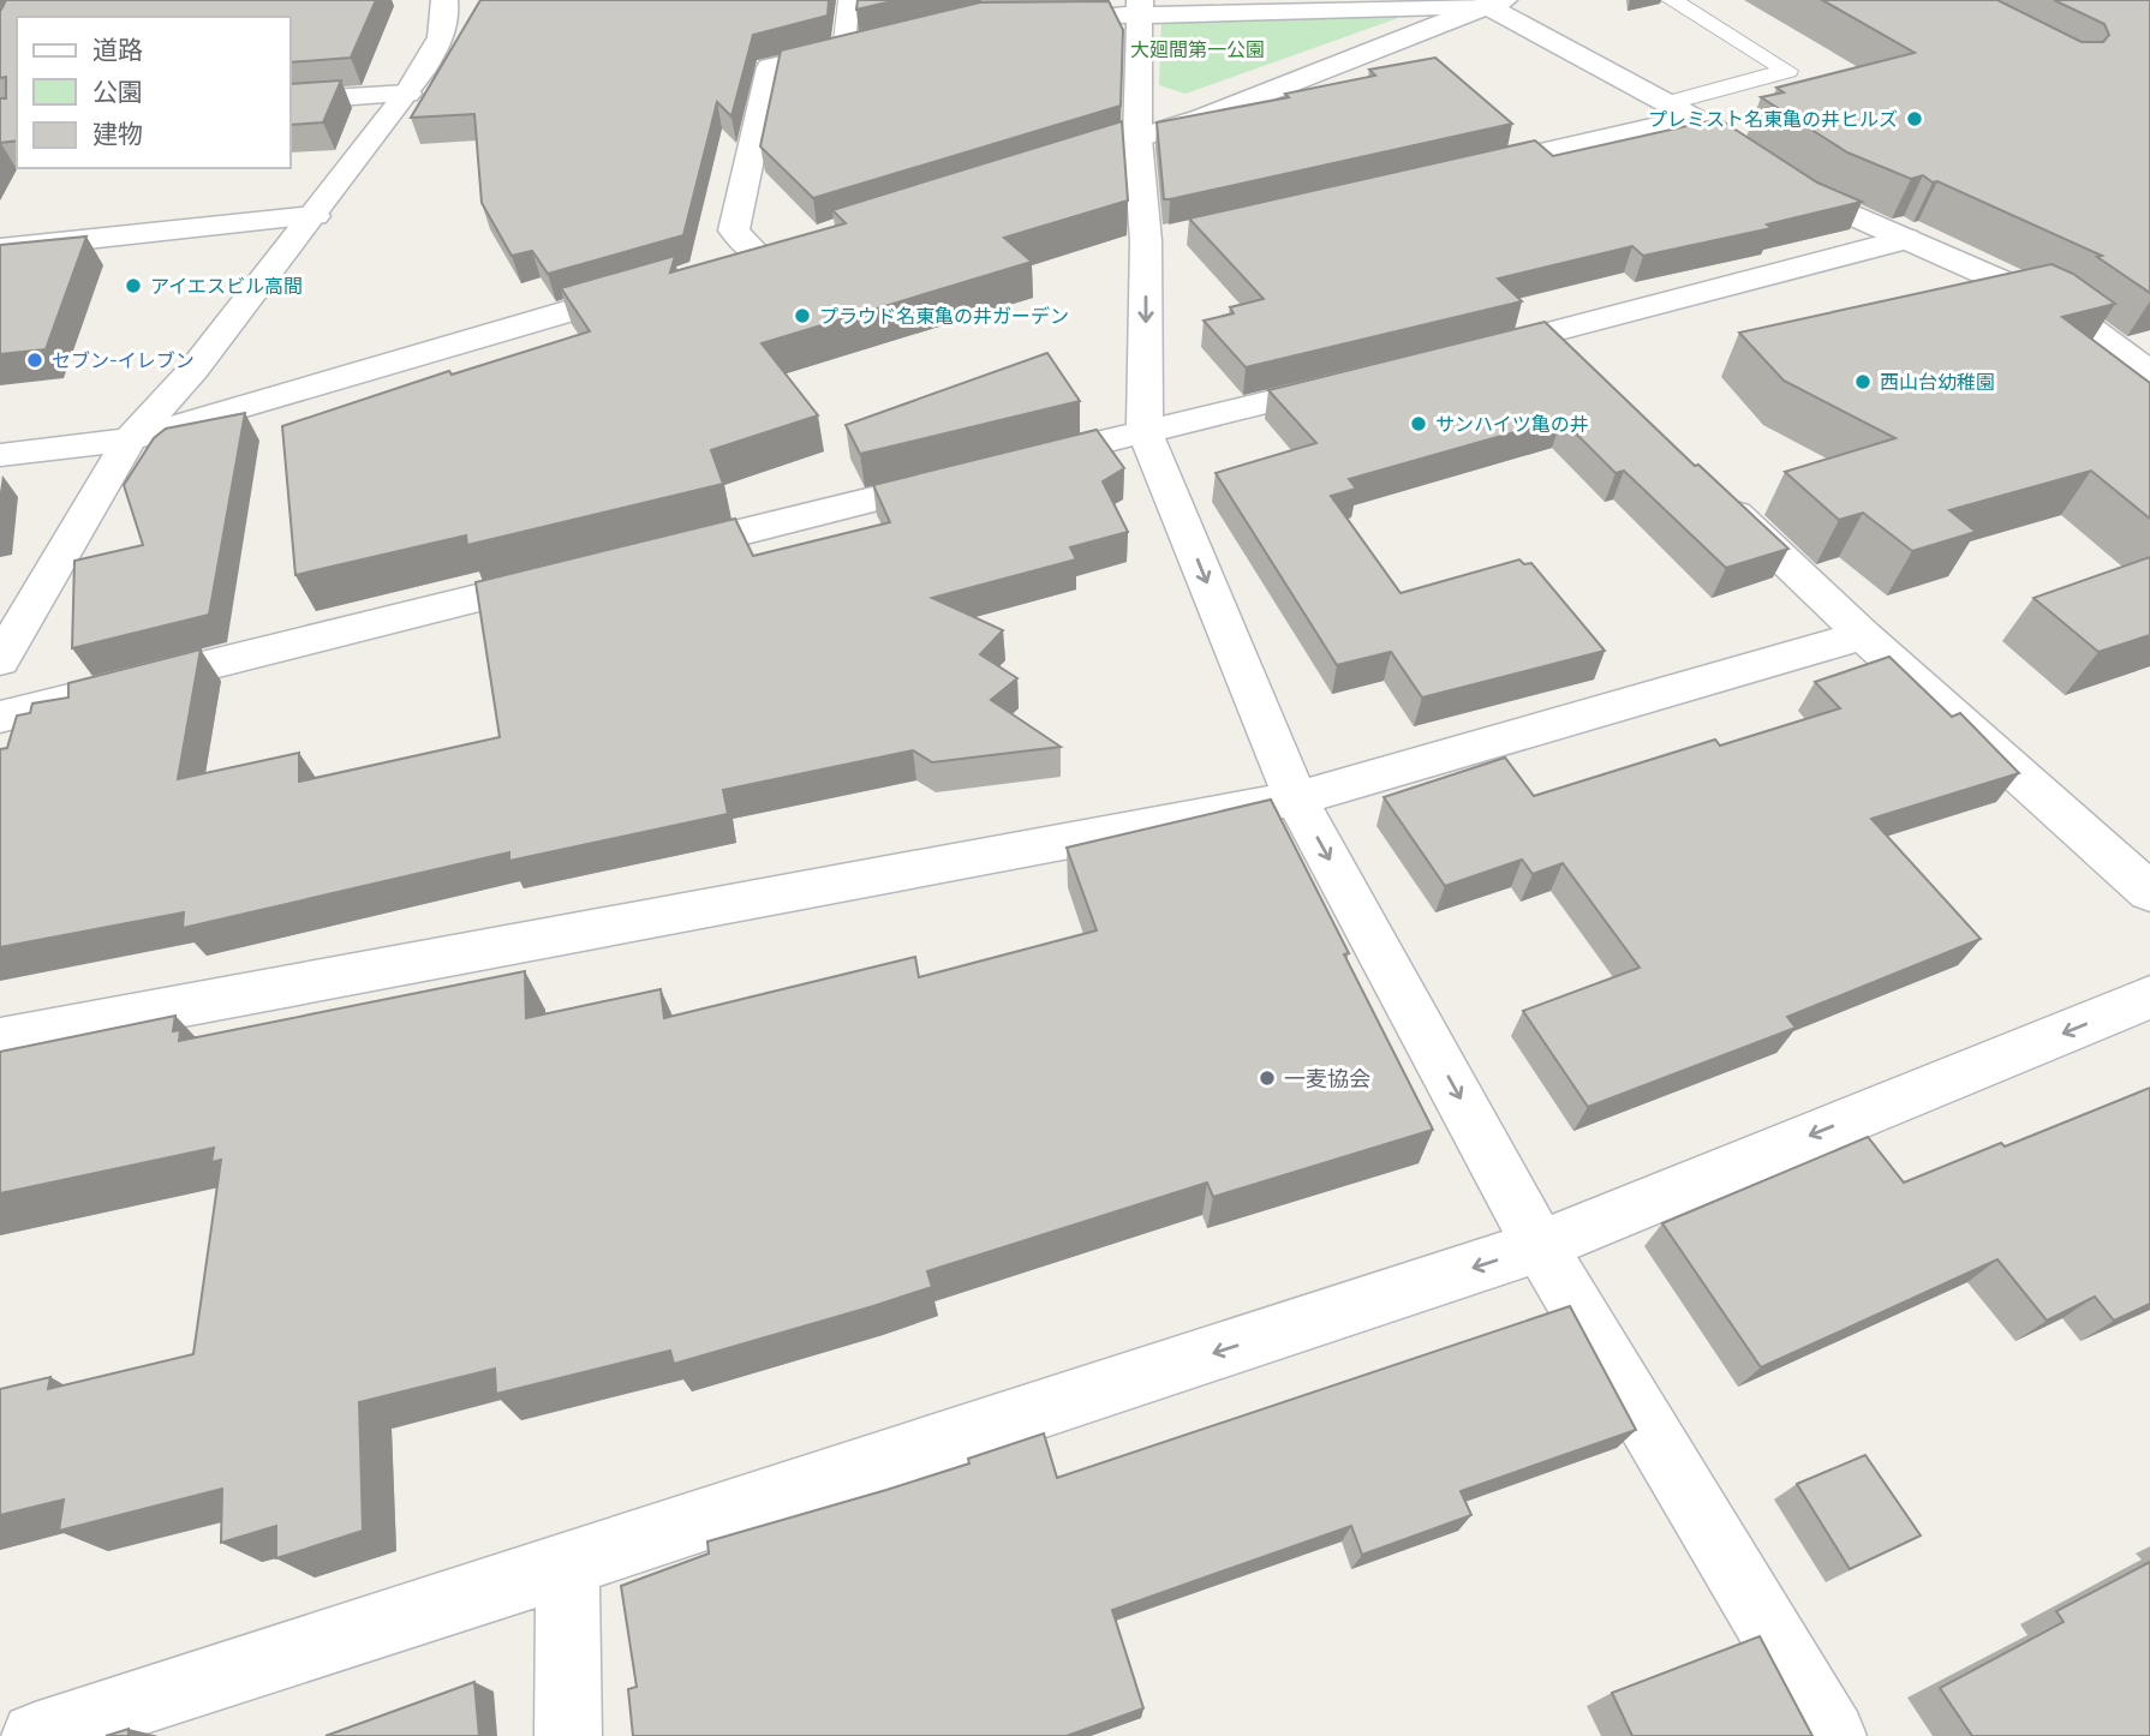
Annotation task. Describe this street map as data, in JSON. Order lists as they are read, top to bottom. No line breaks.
{"parks":["大廻間第一公園"],"places":["プレミスト名東亀の井ヒルズ","アイエスビル高間","プラウド名東亀の井ガーデン","セブン-イレブン","西山台幼稚園","サンハイツ亀の井","一麦協会"],"legend":["道路","公園","建物"]}
